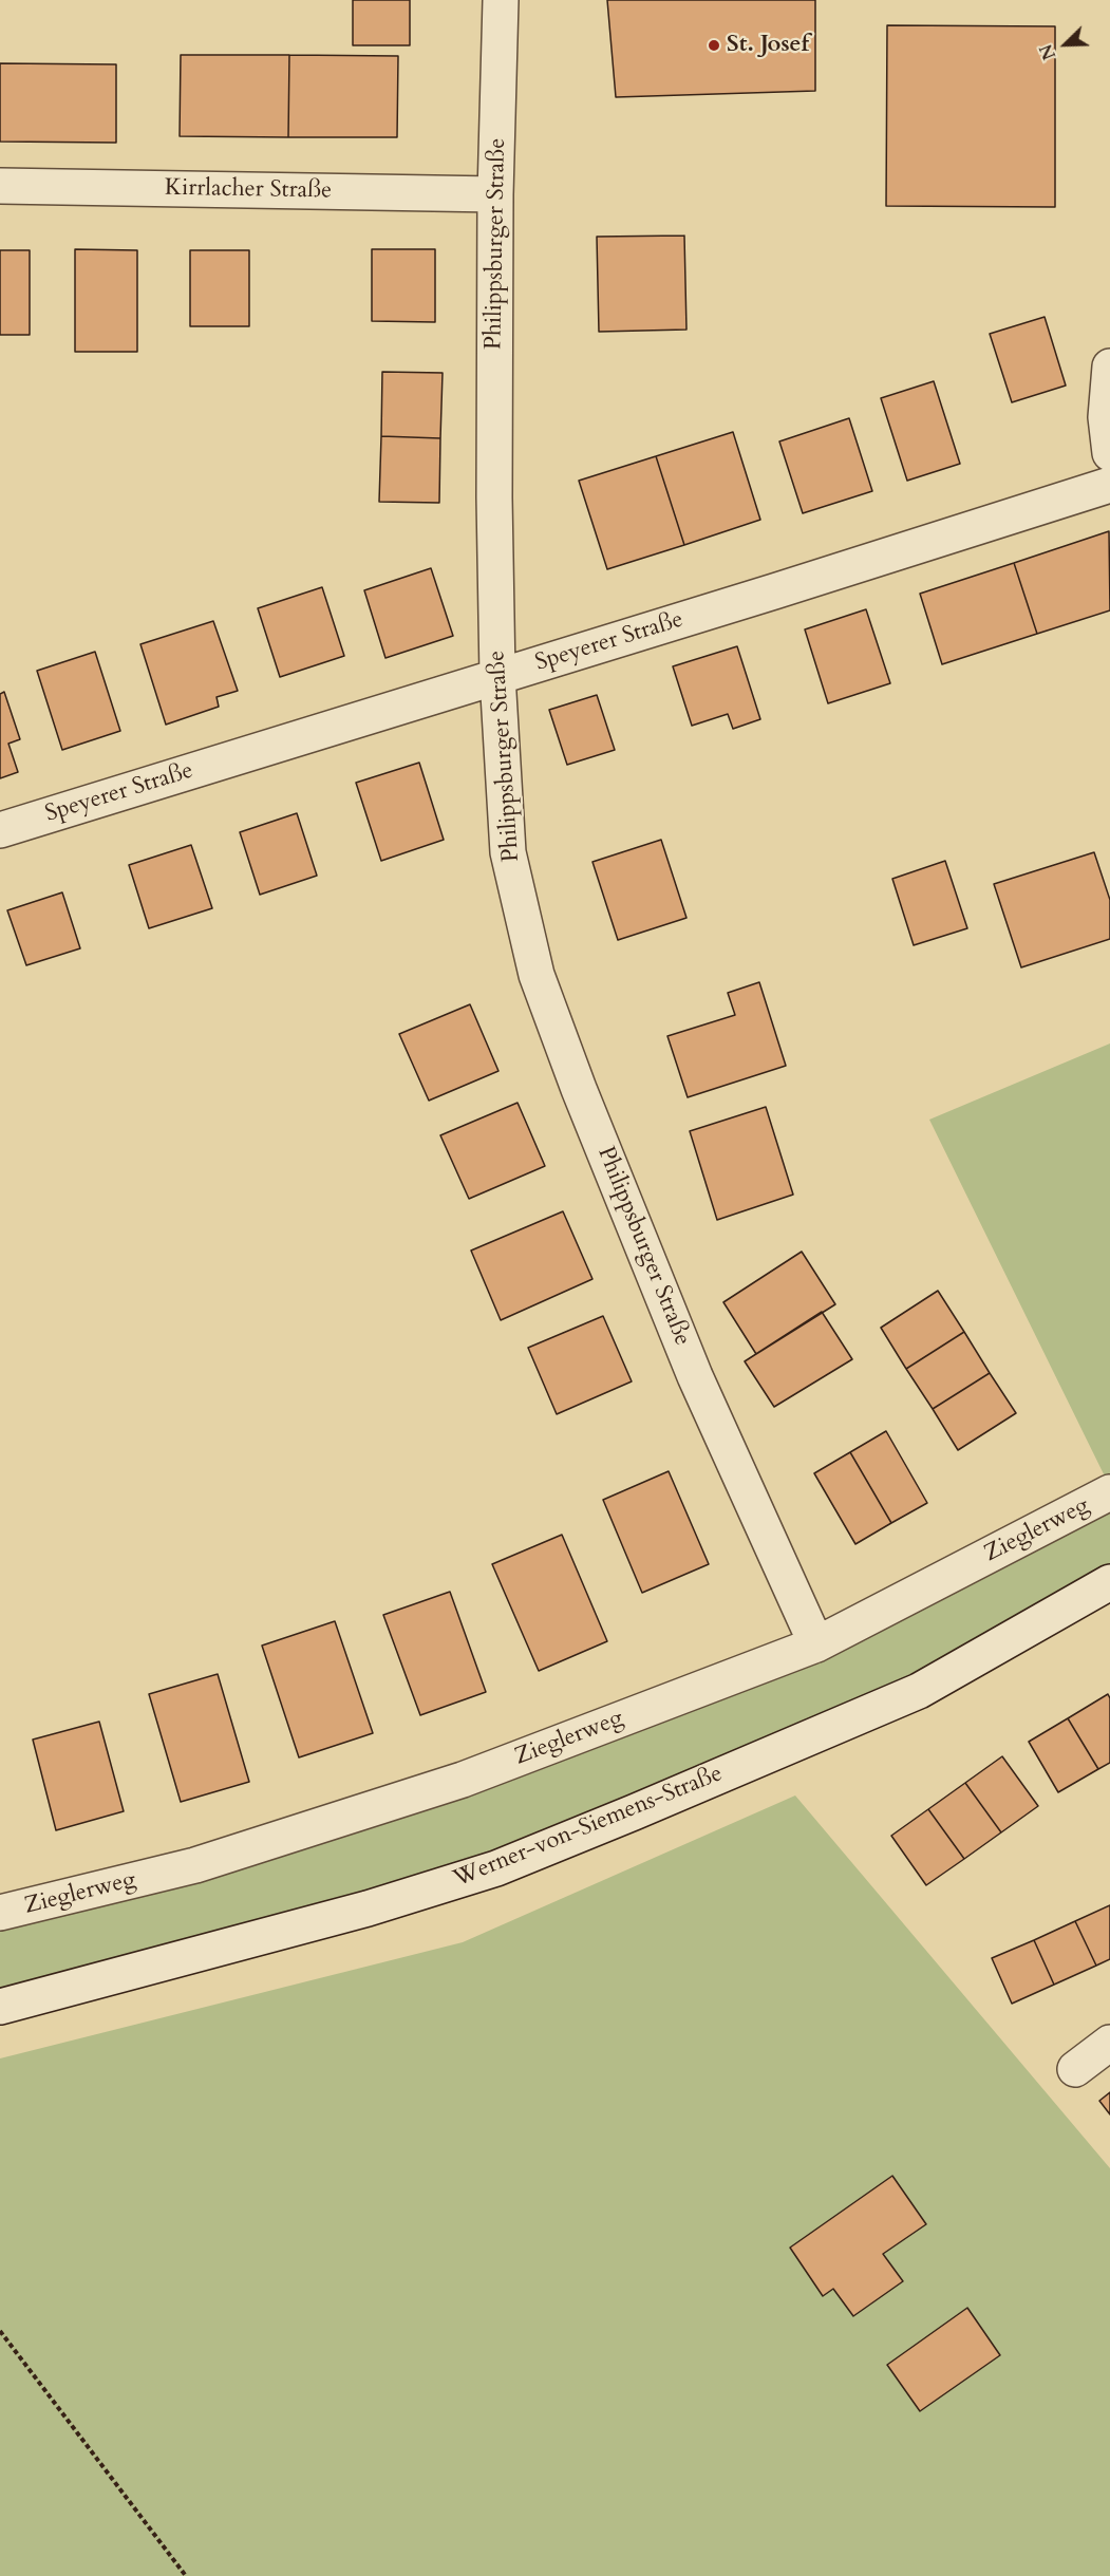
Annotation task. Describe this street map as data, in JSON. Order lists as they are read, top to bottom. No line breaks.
{"streets":{"street":["Kirrlacher Straße","Philippsburger Straße","Speyerer Straße","Zieglerweg","Werner-von-Siemens-Straße"]},"crossings":[["Kirrlacher Straße","Philippsburger Straße"],["Philippsburger Straße","Speyerer Straße"],["Philippsburger Straße","Zieglerweg"]],"places":["St. Josef"],"north":"bottom left"}
